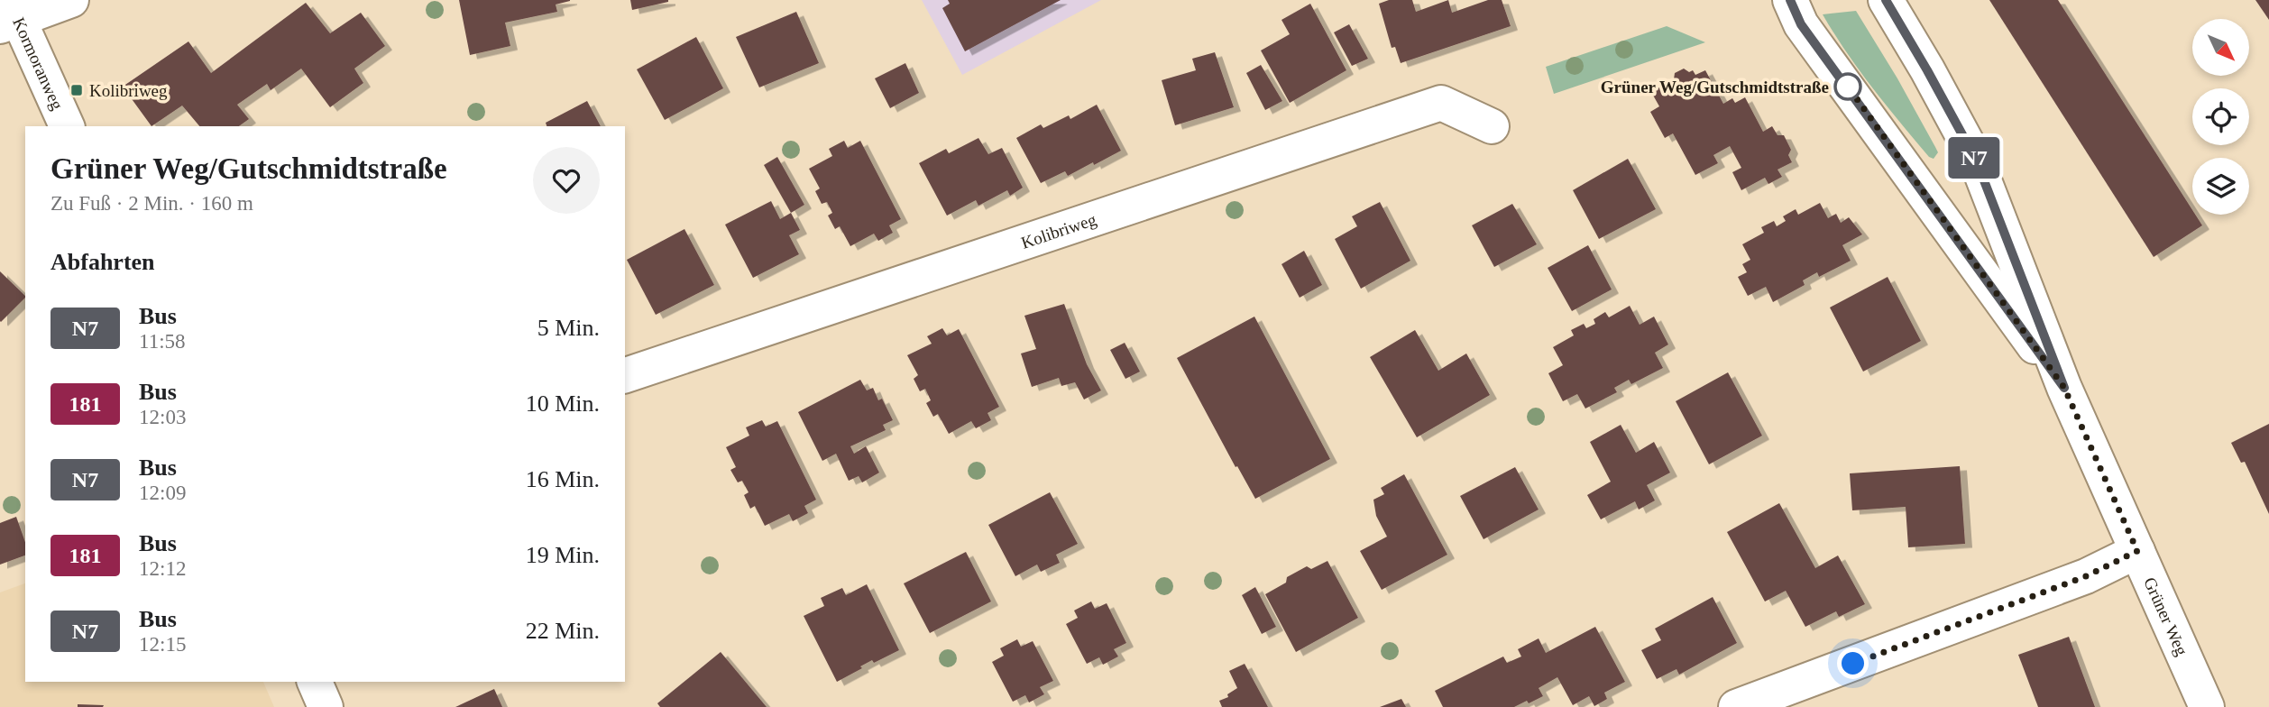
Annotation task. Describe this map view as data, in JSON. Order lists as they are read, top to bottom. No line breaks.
{"streets":{"street":["Kormoranweg","Kolibriweg","Grüner Weg"]},"places":{"other":["Grüner Weg/Gutschmidtstraße"],"transit":["Kolibriweg"]},"lines":["bus line N7"],"north":"bottom right","page":{"on_map":"N7","heading":[["Grüner Weg/Gutschmidtstraße","Zu Fuß · 2 Min. · 160 m"],"Abfahrten"],"list":[{"mark":"N7","name":"Bus","note":"11:58","value":"5 Min."},{"mark":"181","name":"Bus","note":"12:03","value":"10 Min."},{"mark":"N7","name":"Bus","note":"12:09","value":"16 Min."},{"mark":"181","name":"Bus","note":"12:12","value":"19 Min."},{"mark":"N7","name":"Bus","note":"12:15","value":"22 Min."}]}}
